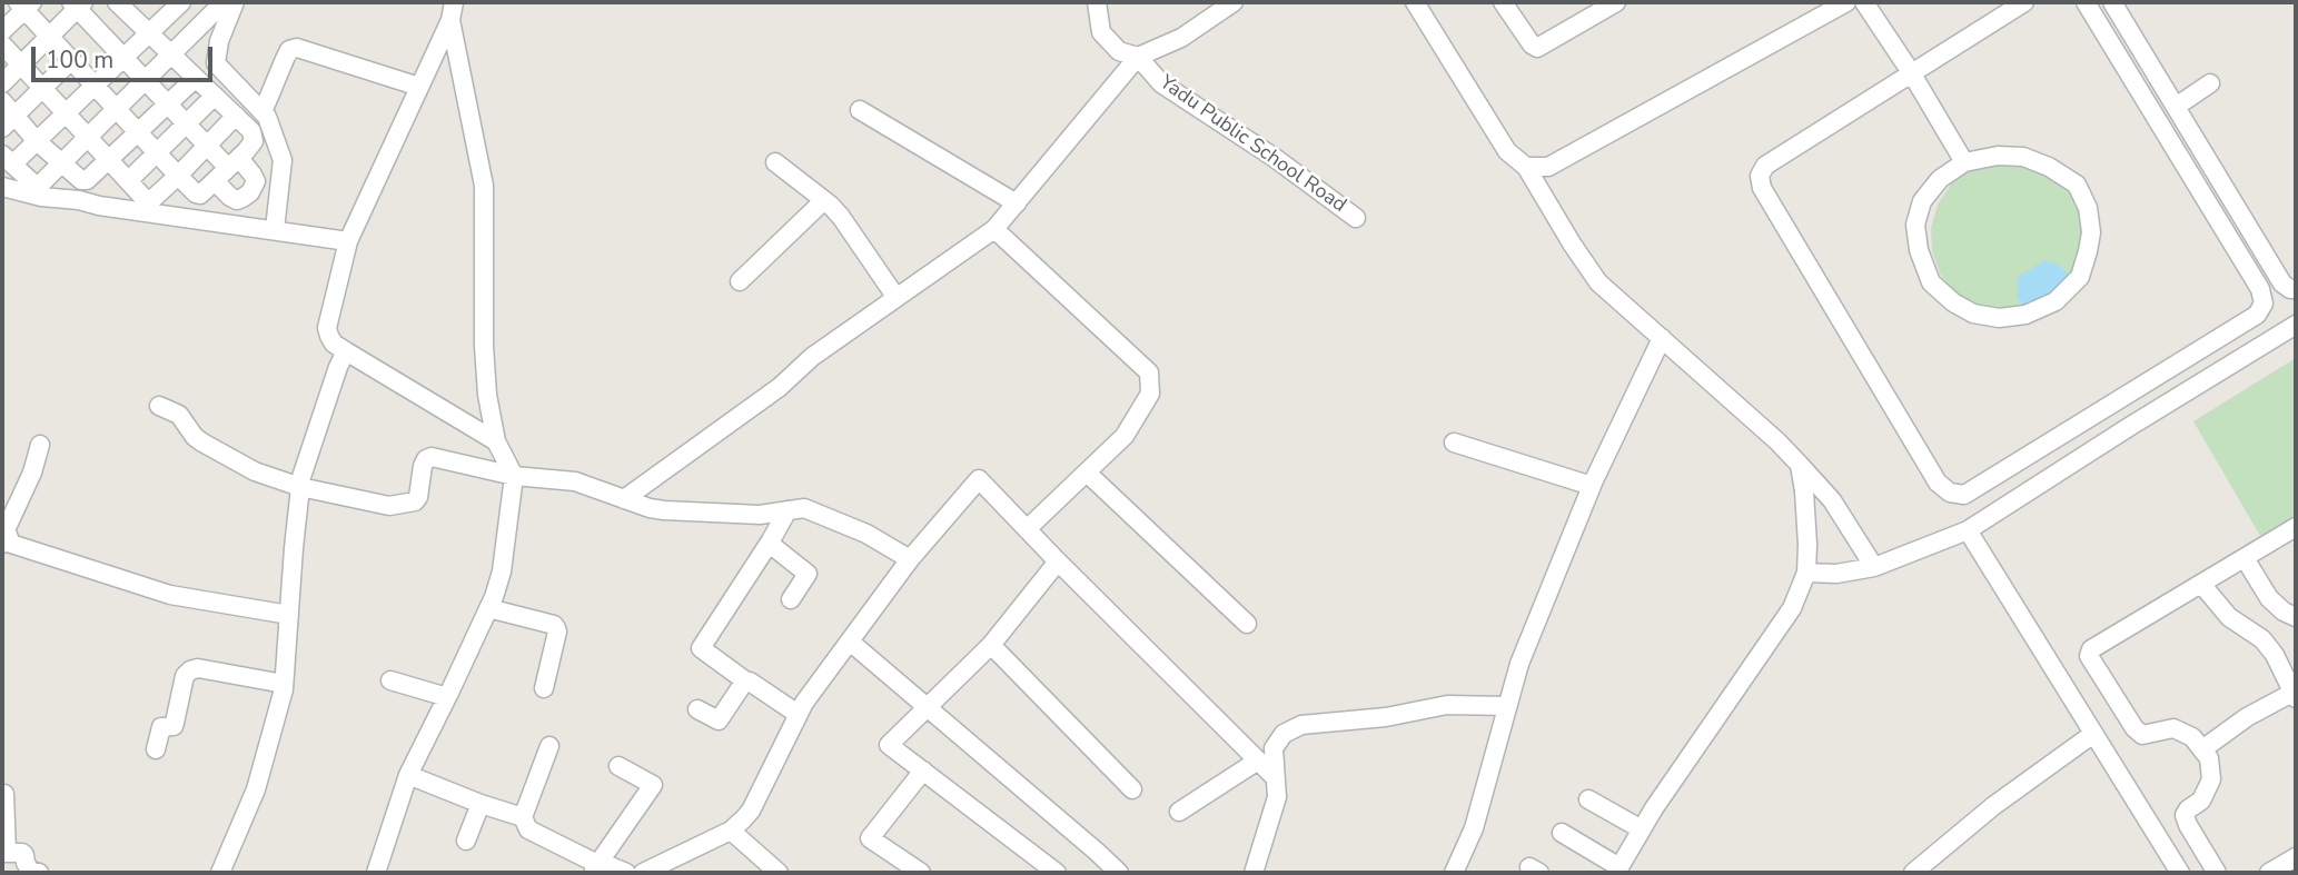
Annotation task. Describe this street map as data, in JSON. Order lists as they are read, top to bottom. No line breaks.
{"streets":{"street":["Yadu Public School Road"]},"scale_bar":"100 m"}
